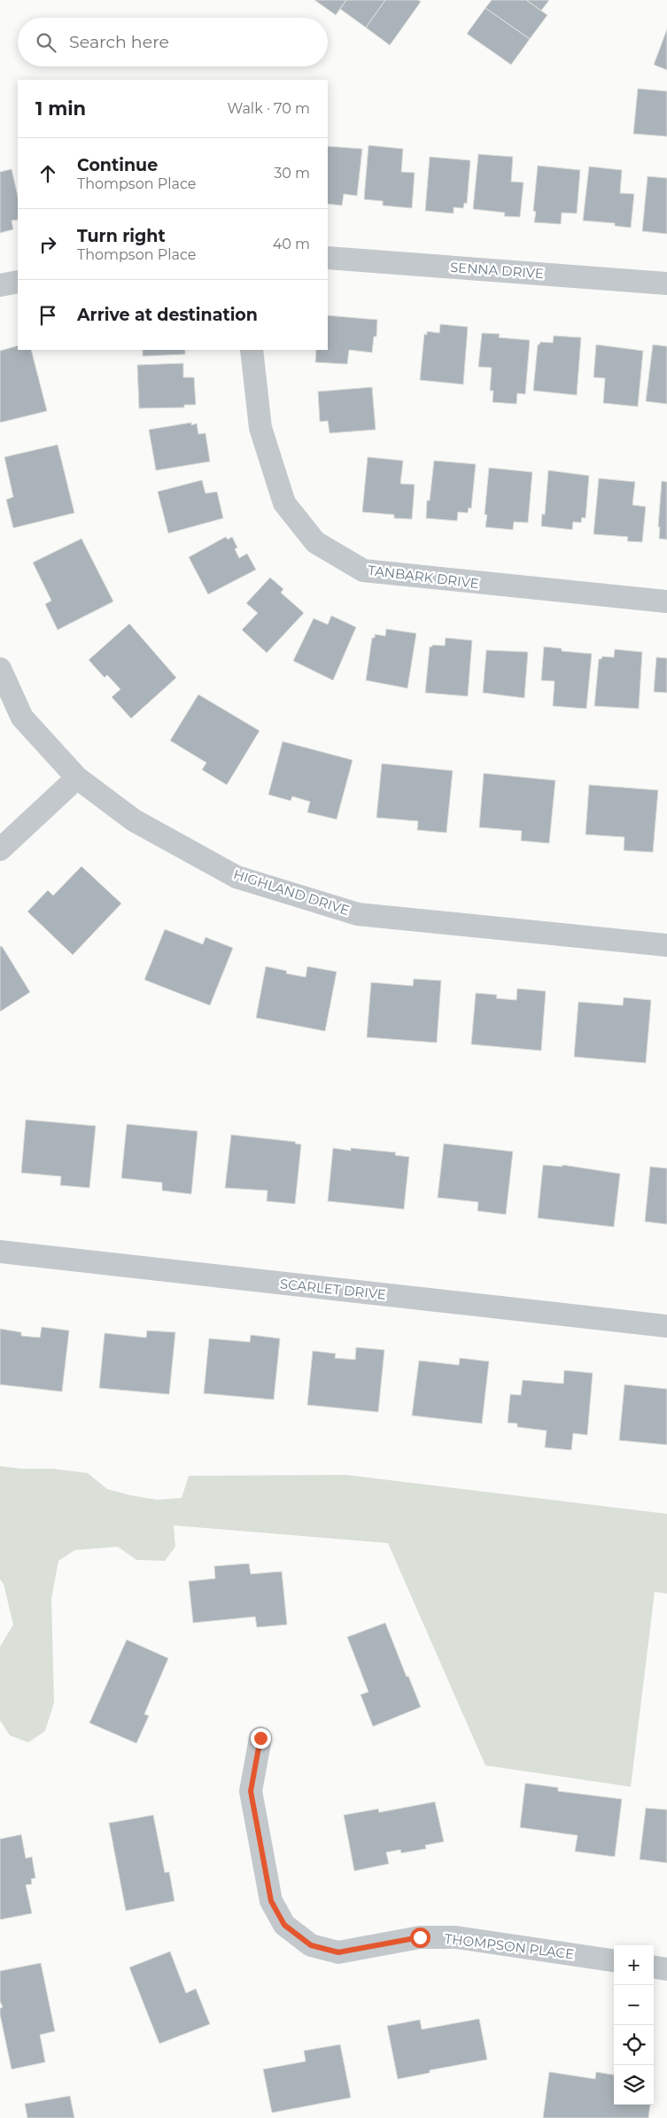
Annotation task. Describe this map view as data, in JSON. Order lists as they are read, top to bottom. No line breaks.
{"streets":{"street":["SENNA DRIVE","TANBARK DRIVE","HIGHLAND DRIVE","SCARLET DRIVE","THOMPSON PLACE"]},"page":{"search":"Search here","heading":["1 min","Walk · 70 m"],"list":[["Continue","Thompson Place","30 m"],["Turn right","Thompson Place","40 m"],"Arrive at destination"],"map_buttons":["+","−"]}}
